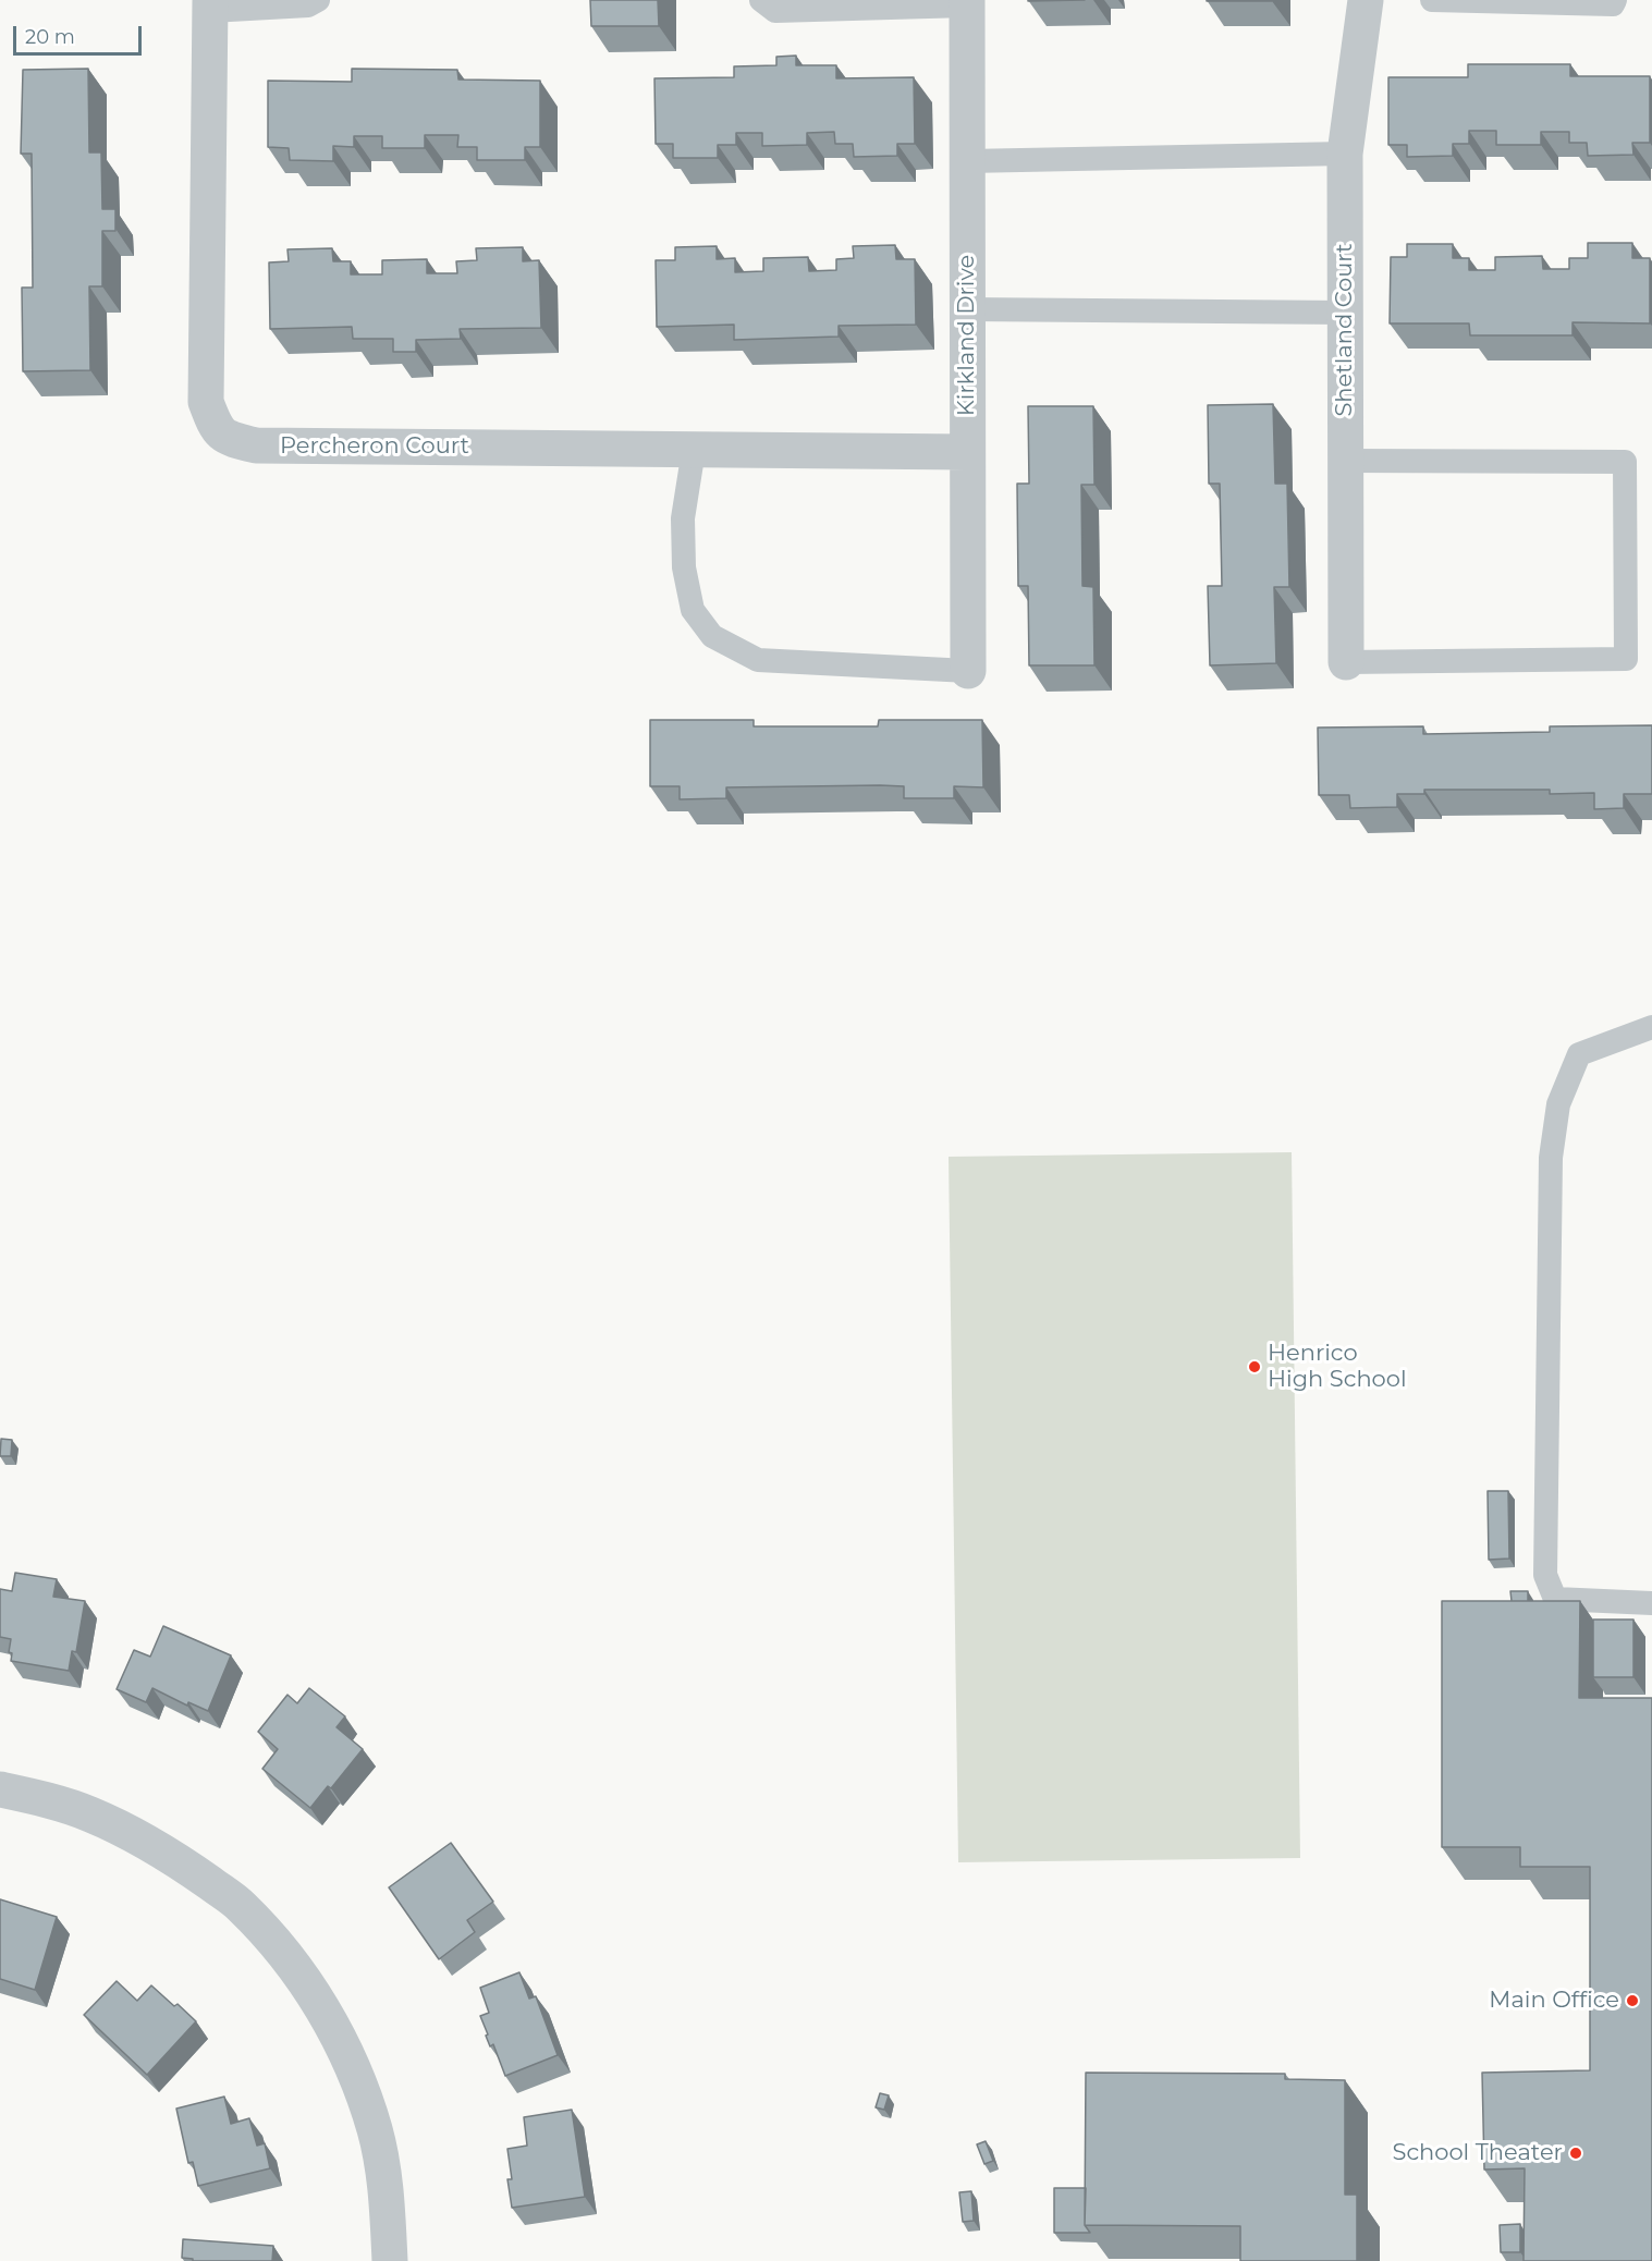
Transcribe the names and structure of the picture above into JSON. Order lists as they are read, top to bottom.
{
  "streets": {
    "street": ["Shetland Court", "Kirkland Drive", "Percheron Court"]
  },
  "crossings": [
    ["Kirkland Drive", "Percheron Court"]
  ],
  "places": ["Henrico High School", "Main Office", "School Theater"],
  "scale_bar": "20 m"
}
